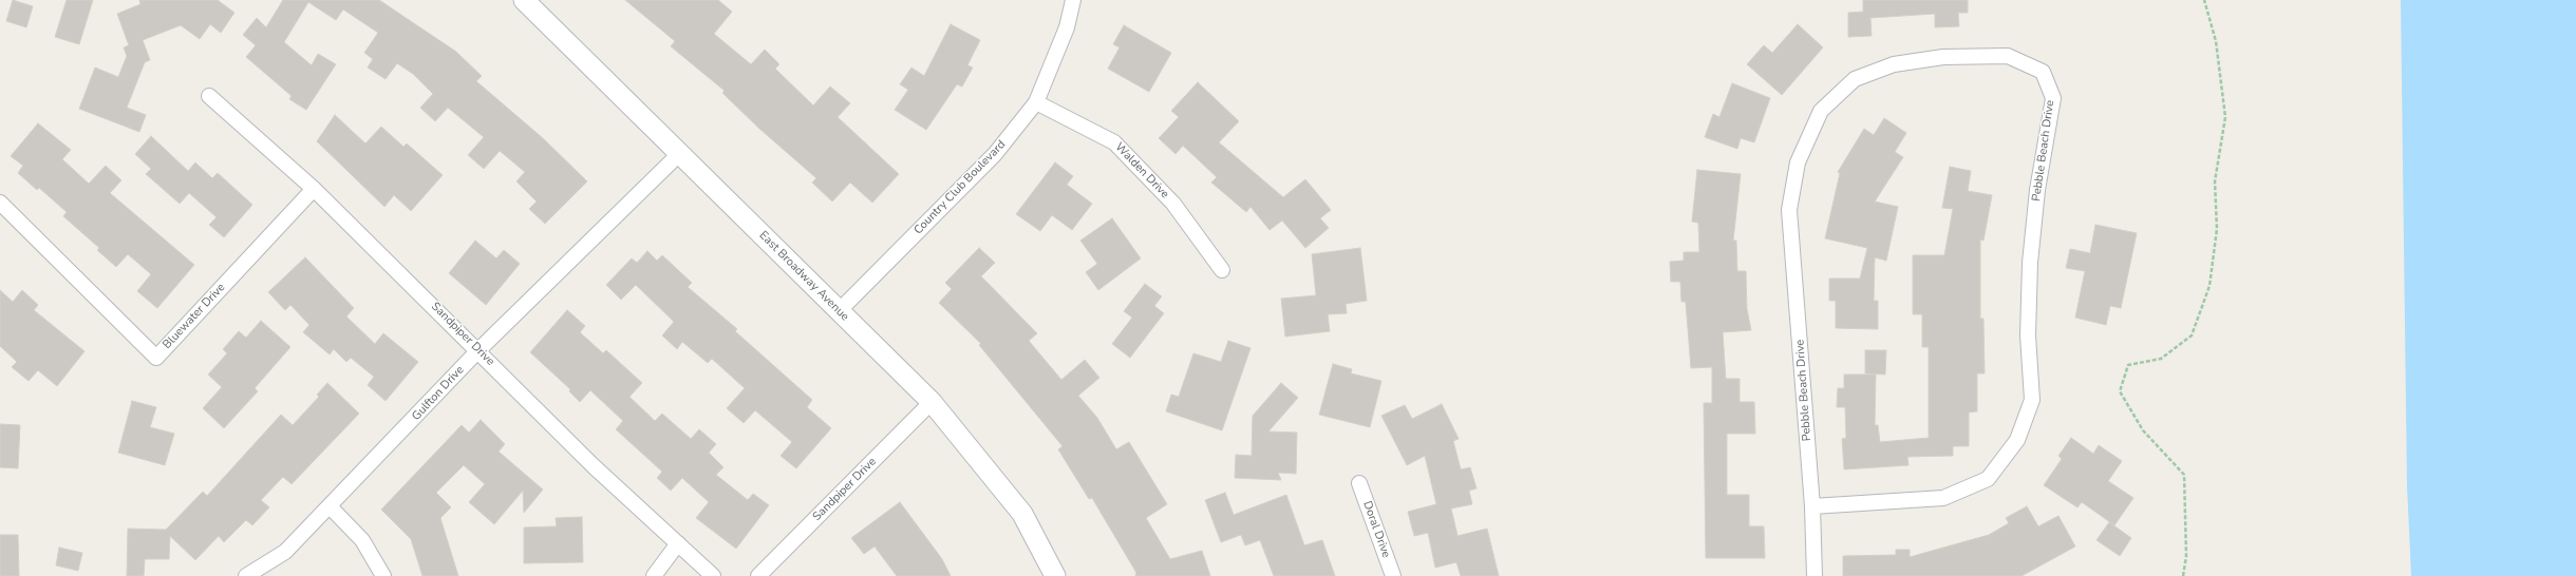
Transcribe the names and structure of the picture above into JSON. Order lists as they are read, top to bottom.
{
  "streets": {
    "street": [
      "Pebble Beach Drive",
      "Walden Drive",
      "Country Club Boulevard",
      "East Broadway Avenue",
      "Bluewater Drive",
      "Sandpiper Drive",
      "Gulfton Drive",
      "Doral Drive"
    ]
  },
  "crossings": [
    ["Walden Drive", "Country Club Boulevard"],
    ["Country Club Boulevard", "East Broadway Avenue"],
    ["East Broadway Avenue", "Sandpiper Drive"],
    ["East Broadway Avenue", "Gulfton Drive"],
    ["Bluewater Drive", "Sandpiper Drive"],
    ["Sandpiper Drive", "Gulfton Drive"]
  ]
}
